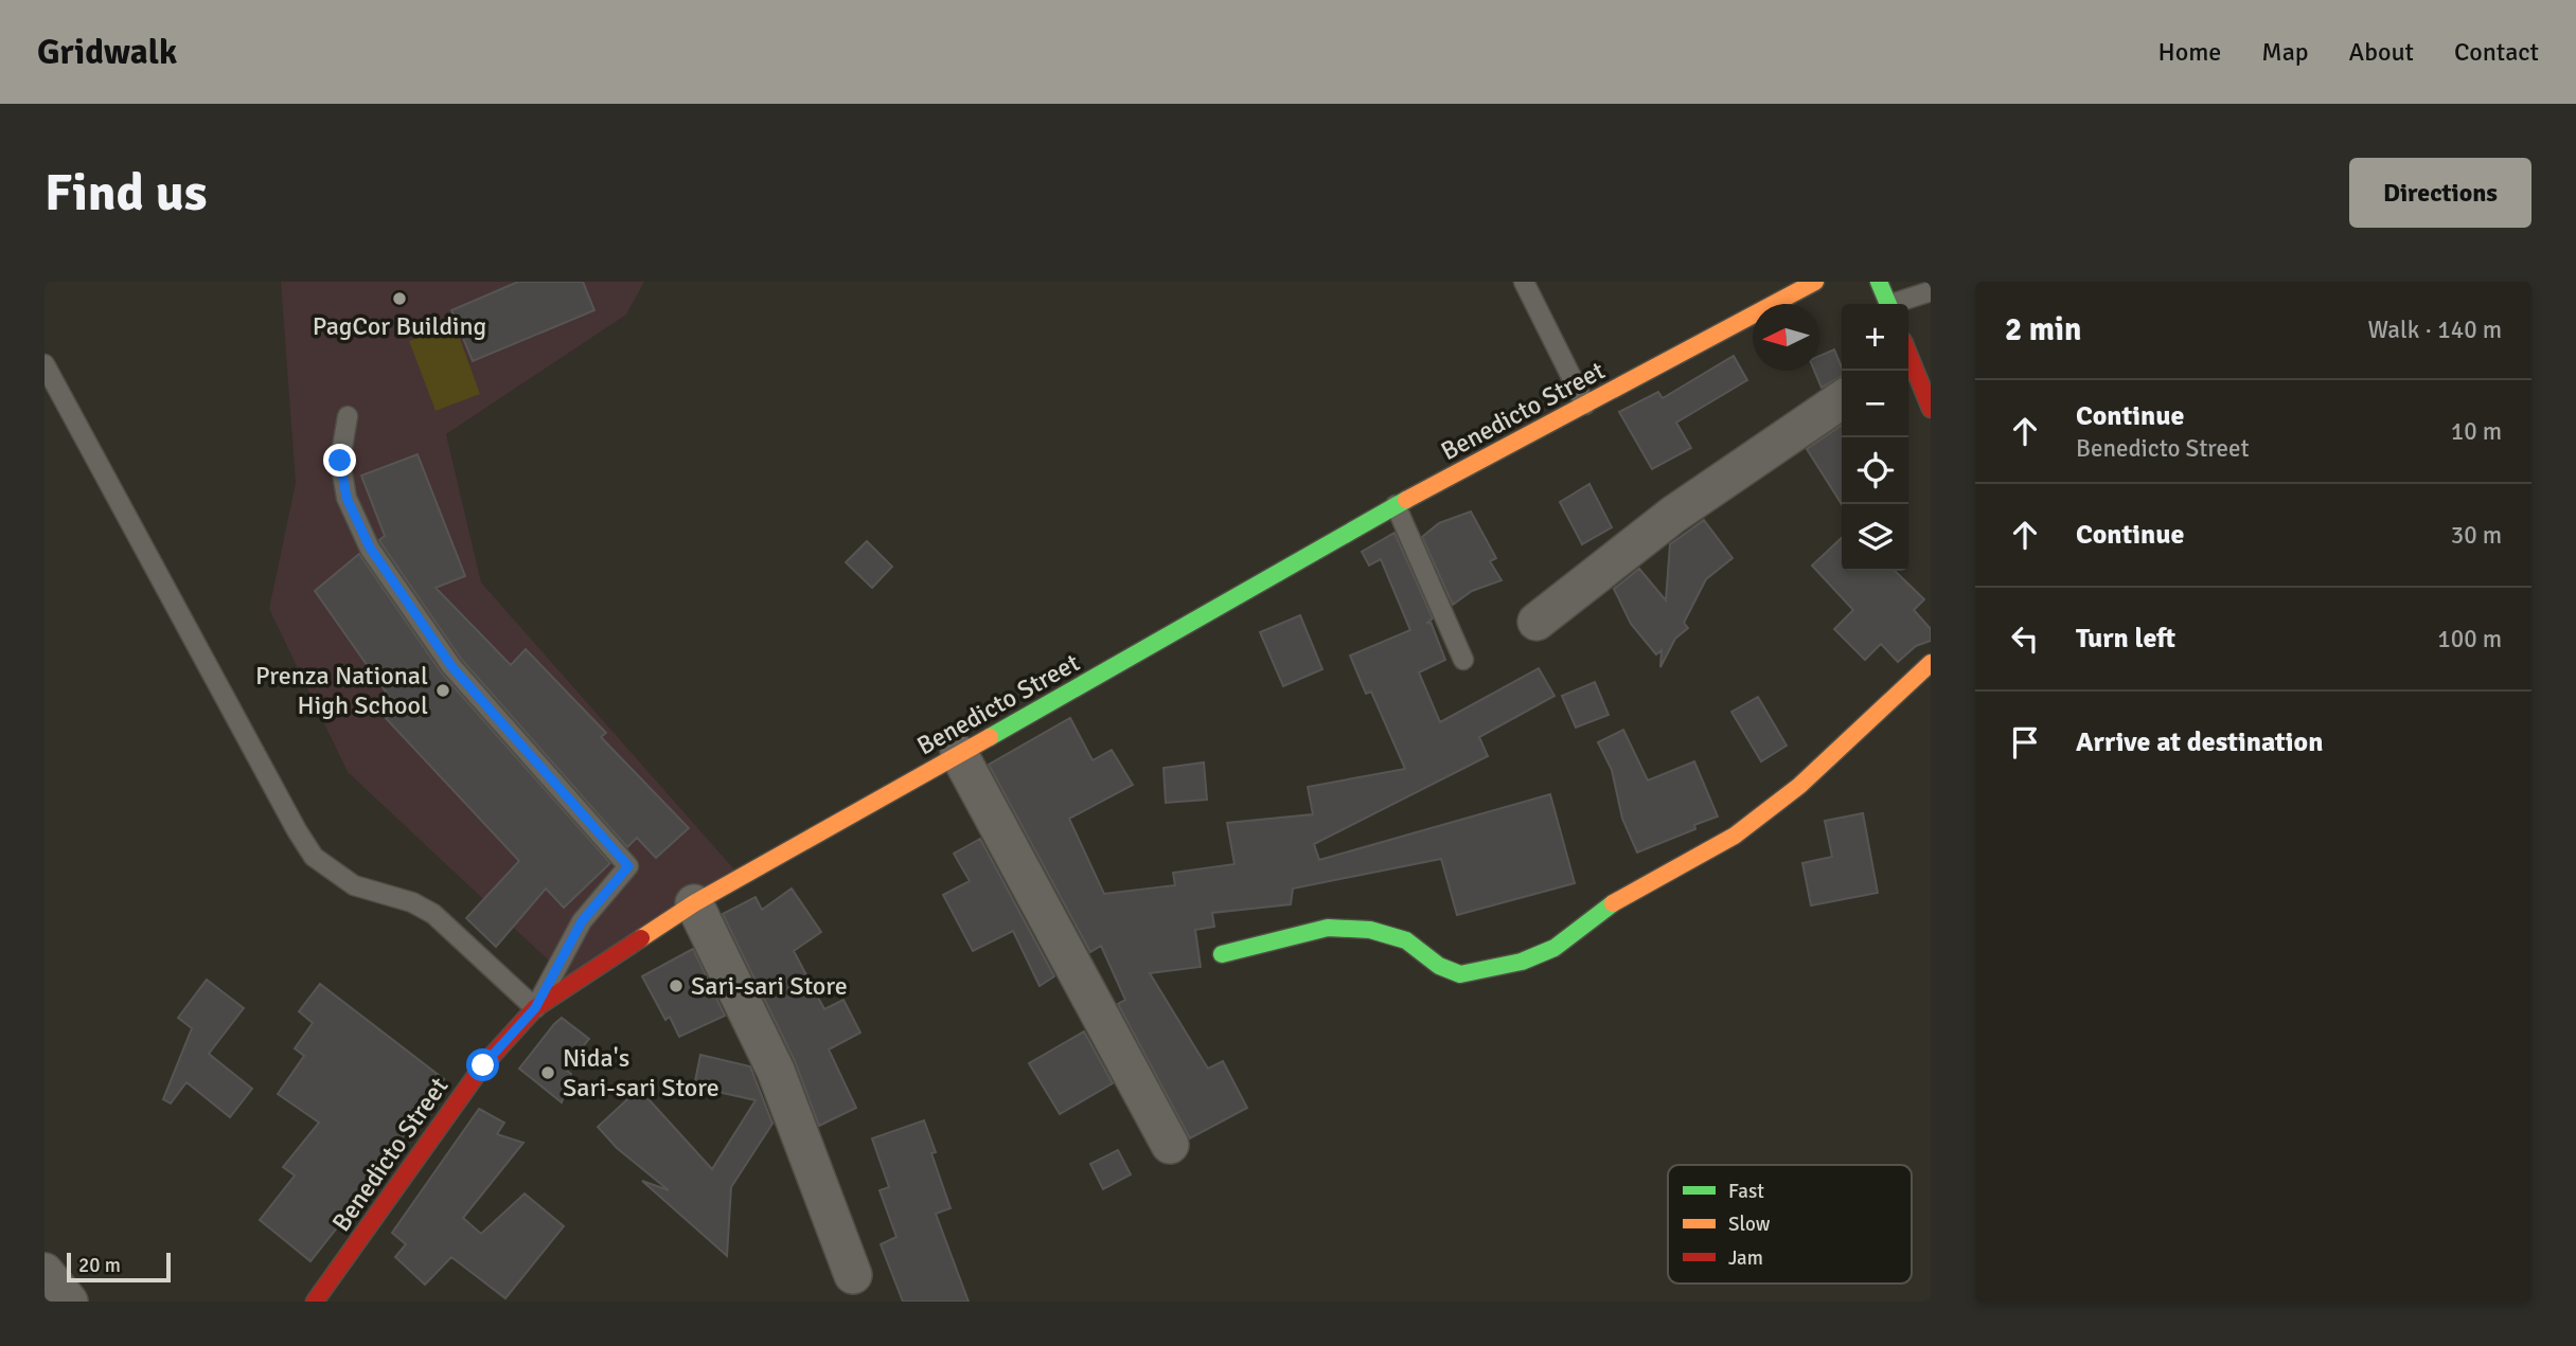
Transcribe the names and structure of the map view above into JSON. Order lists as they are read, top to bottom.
{
  "streets": {
    "street": ["Benedicto Street"]
  },
  "places": [
    "PagCor Building",
    "Prenza National High School",
    "Sari-sari Store",
    "Nida's Sari-sari Store"
  ],
  "legend": ["Fast", "Slow", "Jam"],
  "scale_bar": "20 m",
  "north": "left",
  "page": {
    "header": "Gridwalk",
    "nav": [
      "Home",
      "Map",
      "About",
      "Contact"
    ],
    "buttons": "Directions",
    "title": "Find us",
    "heading": ["2 min", "Walk · 140 m"],
    "map_buttons": ["+", "−"],
    "list": [
      ["Continue", "Benedicto Street", "10 m"],
      ["Continue", "30 m"],
      ["Turn left", "100 m"],
      "Arrive at destination"
    ],
    "scale": "20 m"
  }
}
